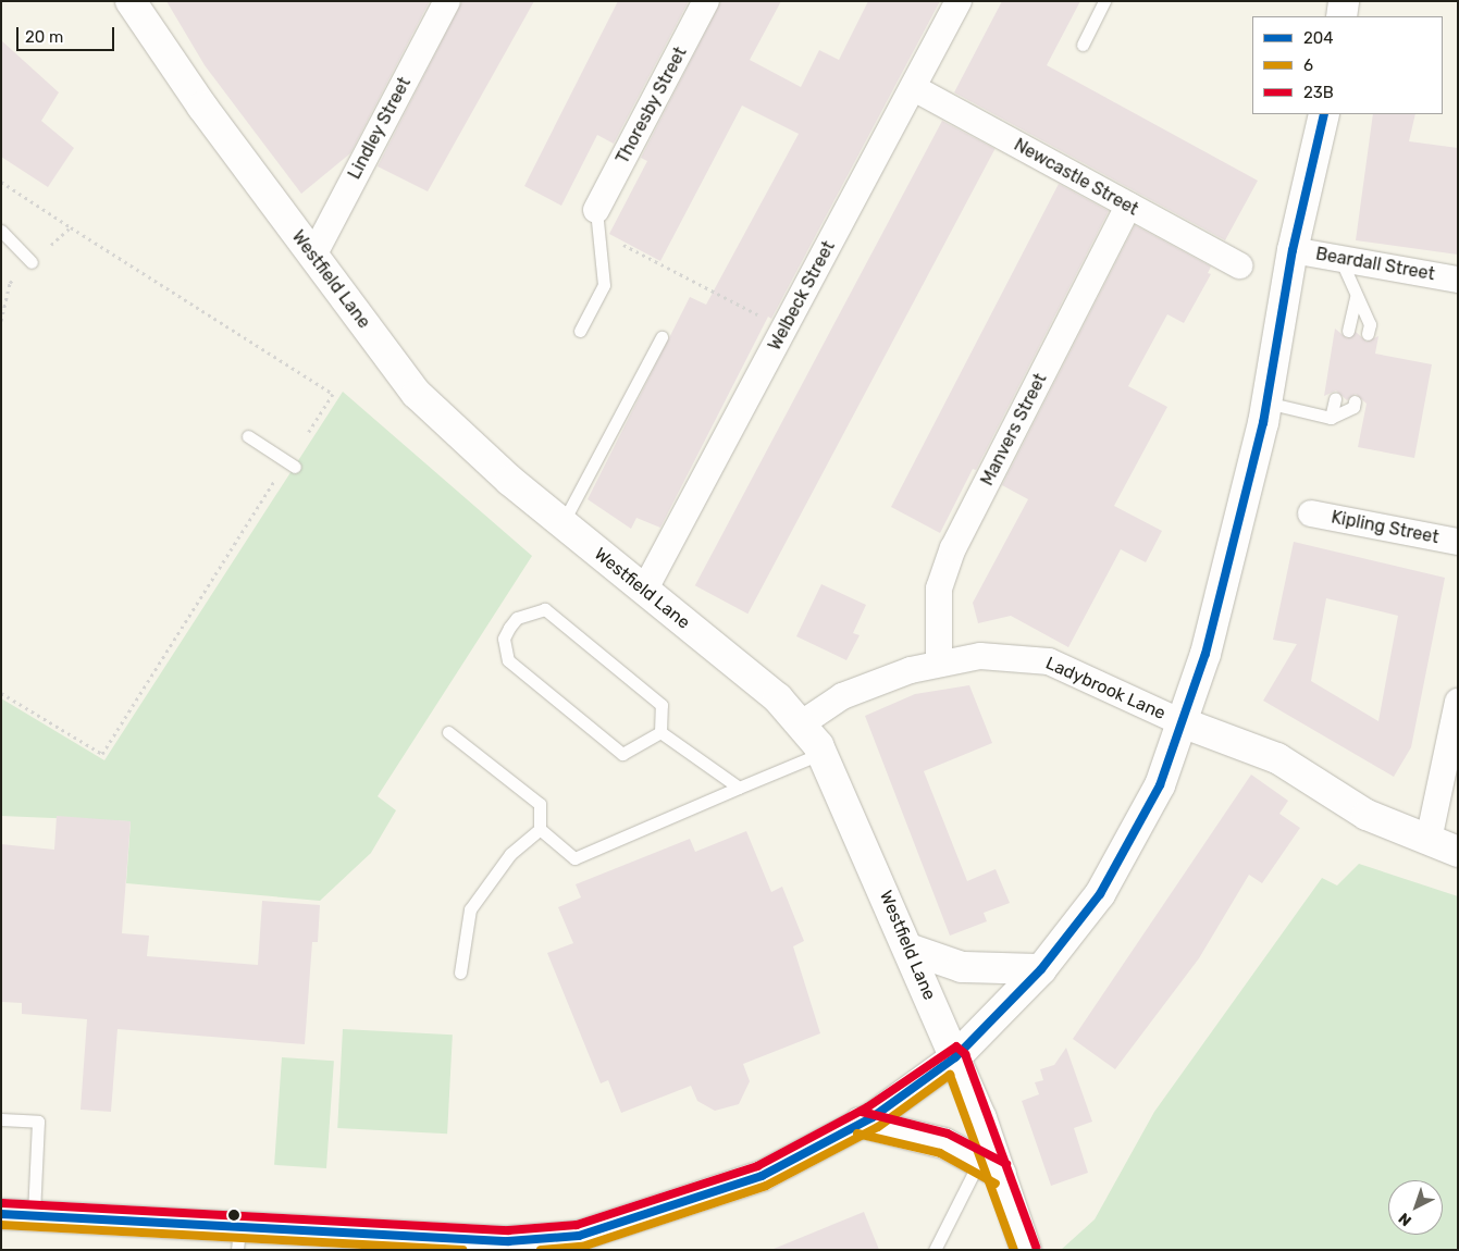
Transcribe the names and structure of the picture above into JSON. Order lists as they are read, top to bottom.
{
  "streets": {
    "main road": ["Westfield Lane", "Ladybrook Lane"],
    "street": [
      "Thoresby Street",
      "Lindley Street",
      "Newcastle Street",
      "Beardall Street",
      "Welbeck Street",
      "Manvers Street",
      "Kipling Street"
    ]
  },
  "crossings": [
    ["Lindley Street", "Westfield Lane"],
    ["Newcastle Street", "Welbeck Street"],
    ["Newcastle Street", "Manvers Street"],
    ["Westfield Lane", "Welbeck Street"],
    ["Westfield Lane", "Ladybrook Lane"],
    ["Manvers Street", "Ladybrook Lane"]
  ],
  "lines": ["transit line 204", "transit line 23B", "transit line 6"],
  "legend": ["204", "6", "23B"],
  "scale_bar": "20 m",
  "north": "bottom left"
}
